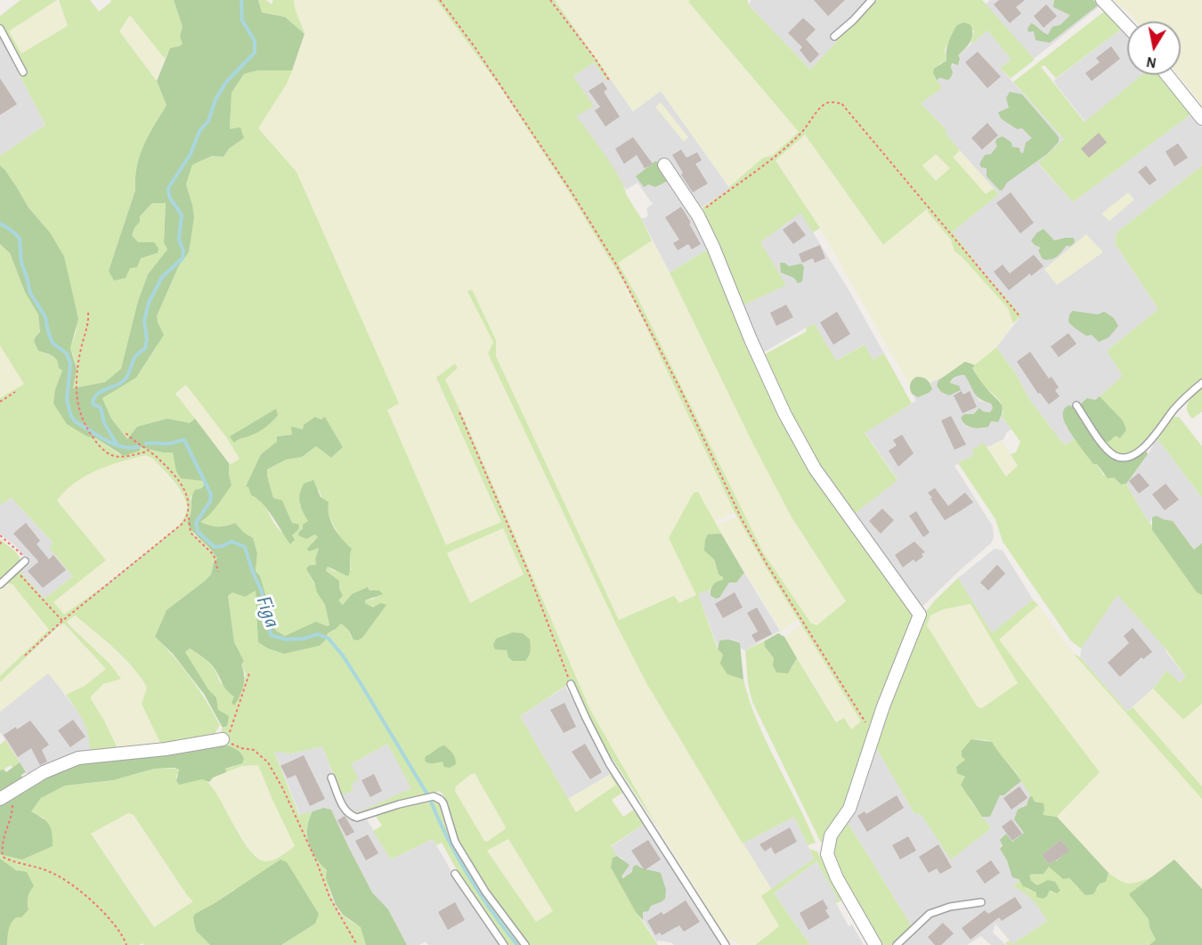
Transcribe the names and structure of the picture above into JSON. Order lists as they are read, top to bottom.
{
  "water": ["Figa"],
  "north": "bottom"
}
